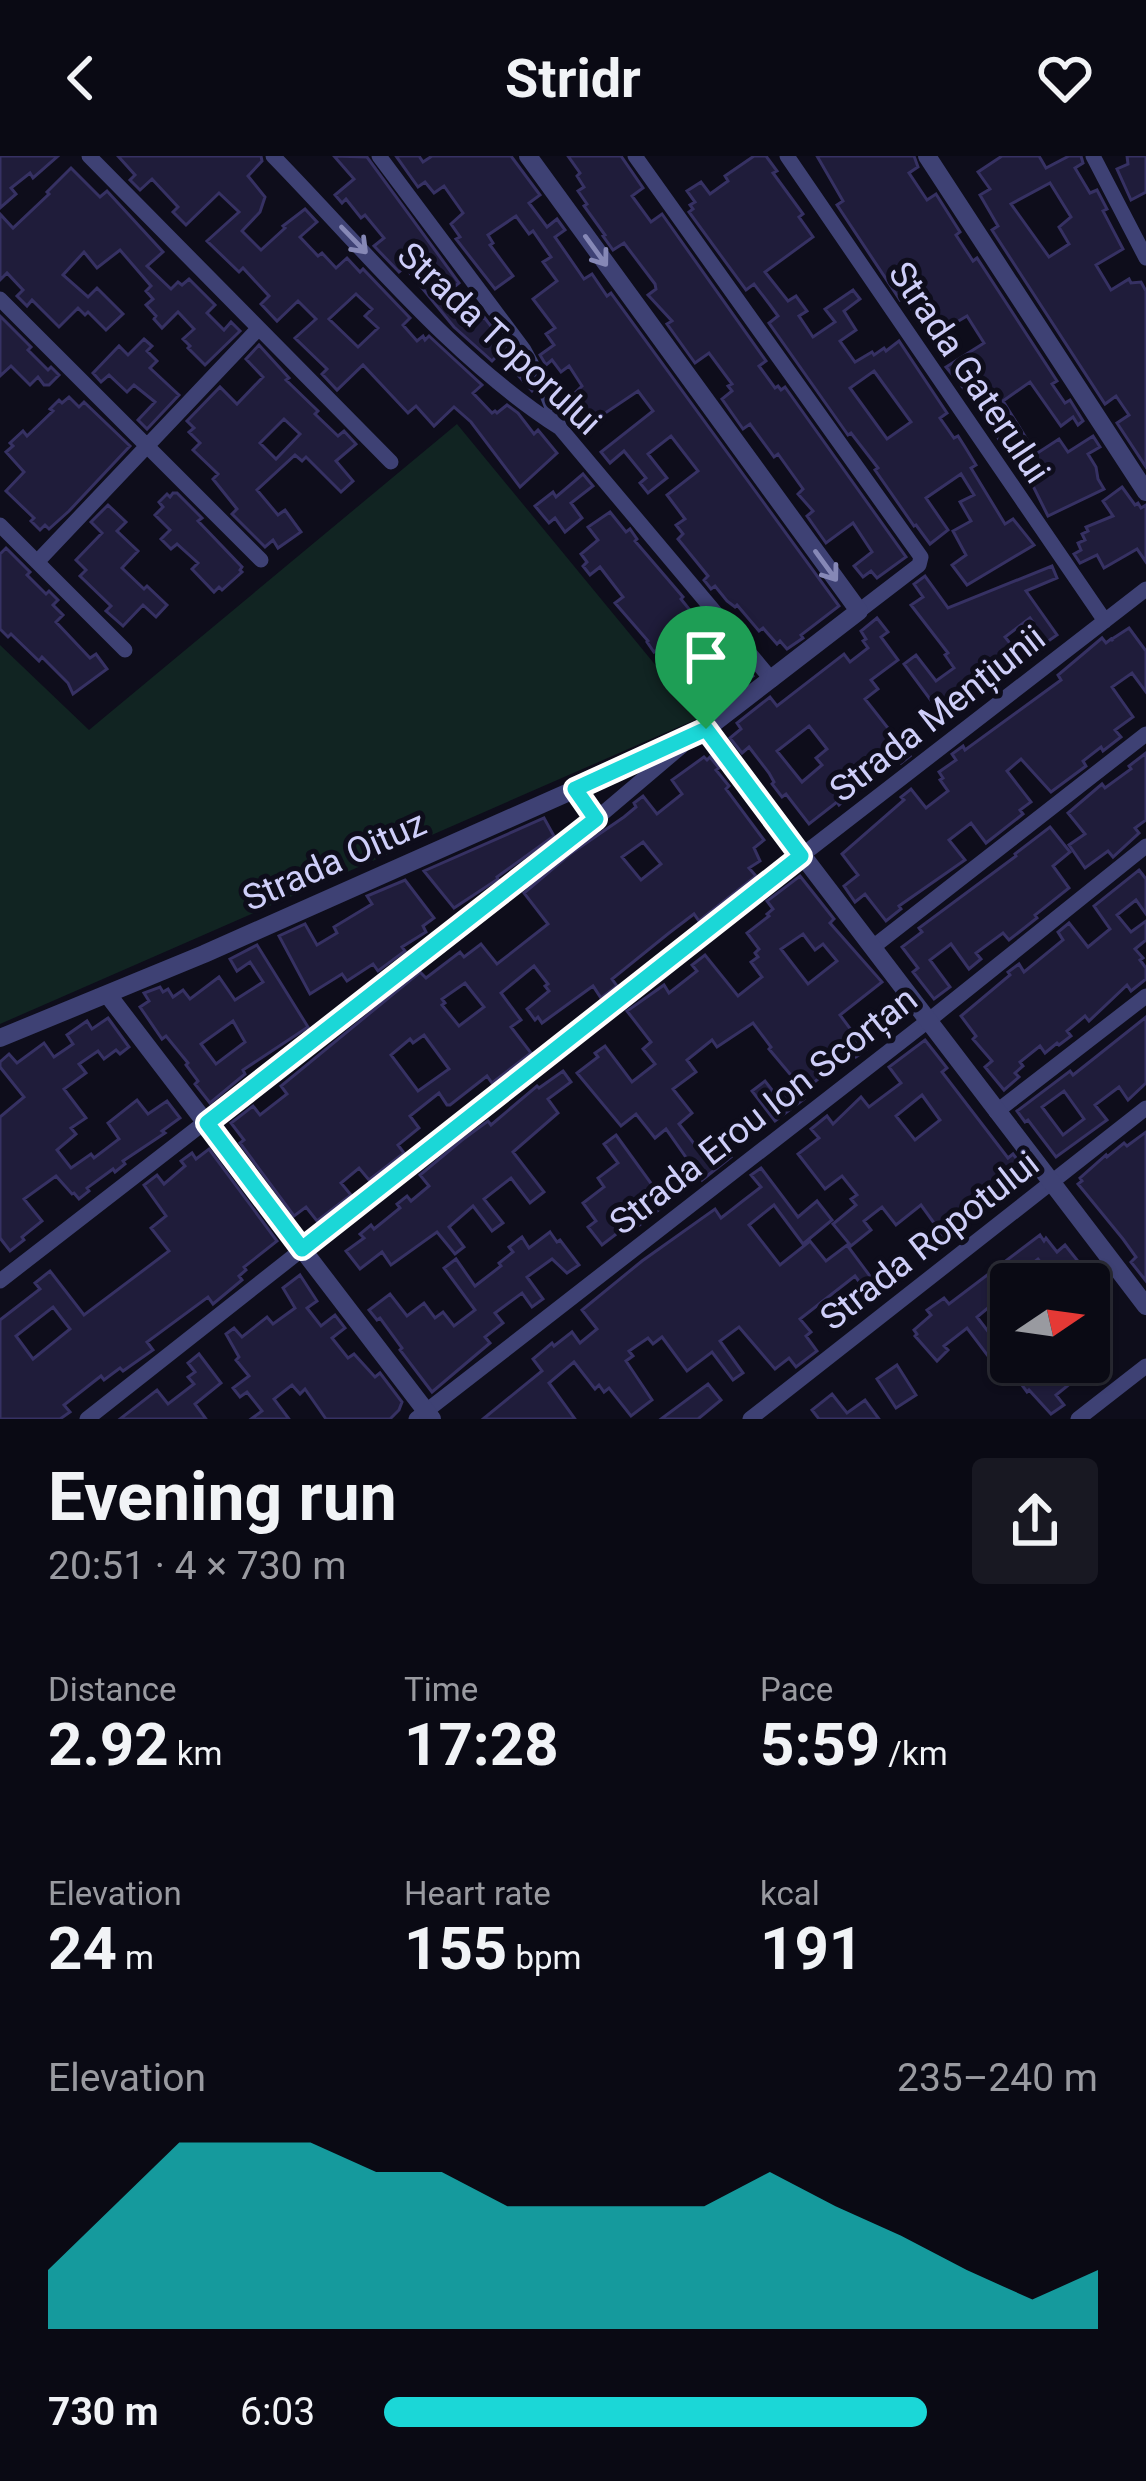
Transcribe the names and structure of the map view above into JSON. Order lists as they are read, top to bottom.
{
  "streets": {
    "street": [
      "Strada Toporului",
      "Strada Gaterului",
      "Strada Mențiunii",
      "Strada Oituz",
      "Strada Erou Ion Scorțan",
      "Strada Ropotului"
    ]
  },
  "crossings": [
    ["Strada Toporului", "Strada Oituz"],
    ["Strada Gaterului", "Strada Mențiunii"]
  ],
  "north": "right",
  "page": {
    "header": "Stridr",
    "heading": ["Evening run", "20:51 · 4 × 730 m"],
    "stats": [
      ["Distance", "2.92 km"],
      ["Time", "17:28"],
      ["Pace", "5:59 /km"],
      ["Elevation", "24 m"],
      ["Heart rate", "155 bpm"],
      ["kcal", "191"]
    ],
    "chart": ["Elevation", "235–240 m"],
    "list": [
      {
        "name": "730 m",
        "note": "6:03"
      }
    ]
  }
}
